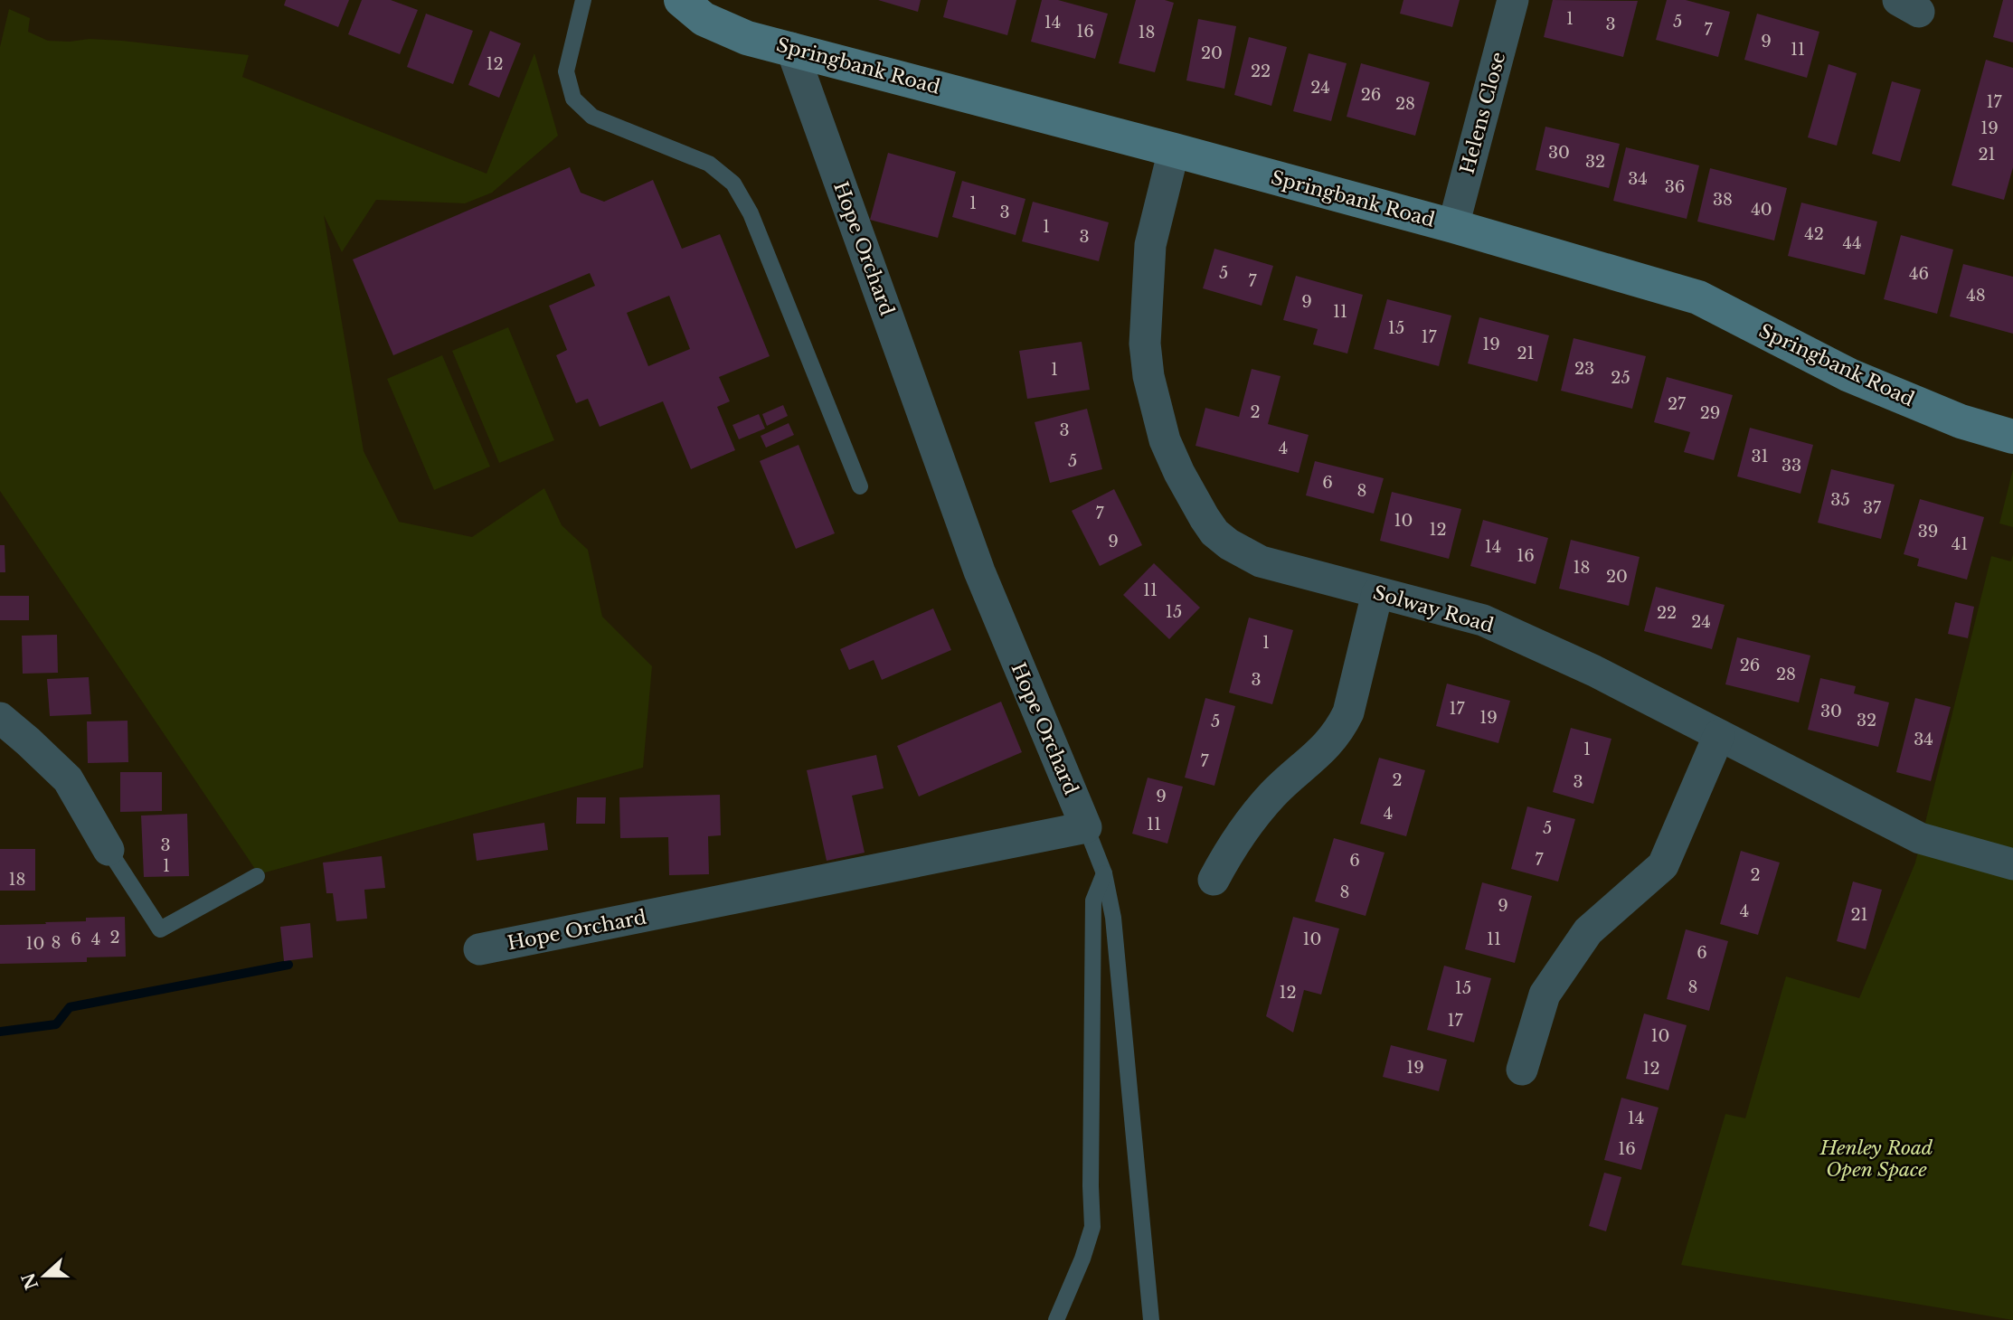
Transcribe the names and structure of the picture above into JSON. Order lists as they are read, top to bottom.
{
  "streets": {
    "street": [
      "Springbank Road",
      "Helens Close",
      "Hope Orchard",
      "Solway Road"
    ]
  },
  "crossings": [
    ["Springbank Road", "Helens Close"],
    ["Springbank Road", "Hope Orchard"],
    ["Springbank Road", "Solway Road"]
  ],
  "parks": ["Henley Road Open Space"],
  "house_numbers": [
    "1",
    "5",
    "14",
    "3",
    "7",
    "16",
    "18",
    "9",
    "11",
    "20",
    "12",
    "22",
    "24",
    "26",
    "17",
    "28",
    "19",
    "30",
    "21",
    "32",
    "34",
    "36",
    "38",
    "1",
    "40",
    "3",
    "1",
    "42",
    "3",
    "44",
    "5",
    "46",
    "7",
    "48",
    "9",
    "11",
    "15",
    "17",
    "19",
    "21",
    "23",
    "1",
    "25",
    "27",
    "2",
    "29",
    "3",
    "4",
    "31",
    "5",
    "33",
    "6",
    "8",
    "35",
    "37",
    "7",
    "10",
    "12",
    "39",
    "9",
    "41",
    "14",
    "16",
    "18",
    "20",
    "11",
    "15",
    "22",
    "24",
    "1",
    "26",
    "28",
    "3",
    "17",
    "30",
    "19",
    "32",
    "5",
    "34",
    "1",
    "7",
    "2",
    "3",
    "9",
    "4",
    "11",
    "5",
    "3",
    "7",
    "6",
    "1",
    "2",
    "18",
    "8",
    "9",
    "4",
    "21",
    "2",
    "6",
    "4",
    "10",
    "11",
    "8",
    "10",
    "6",
    "8",
    "15",
    "12",
    "17",
    "10",
    "19",
    "12",
    "14",
    "16"
  ],
  "north": "left"
}
